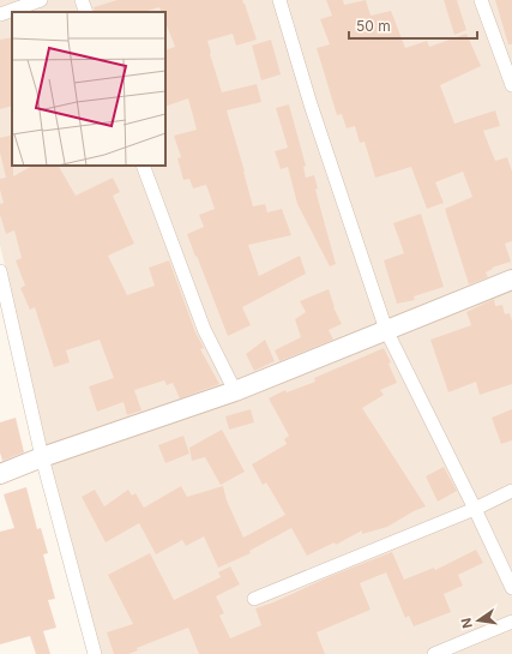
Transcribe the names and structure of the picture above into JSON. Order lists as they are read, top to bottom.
{
  "scale_bar": "50 m",
  "north": "left"
}
